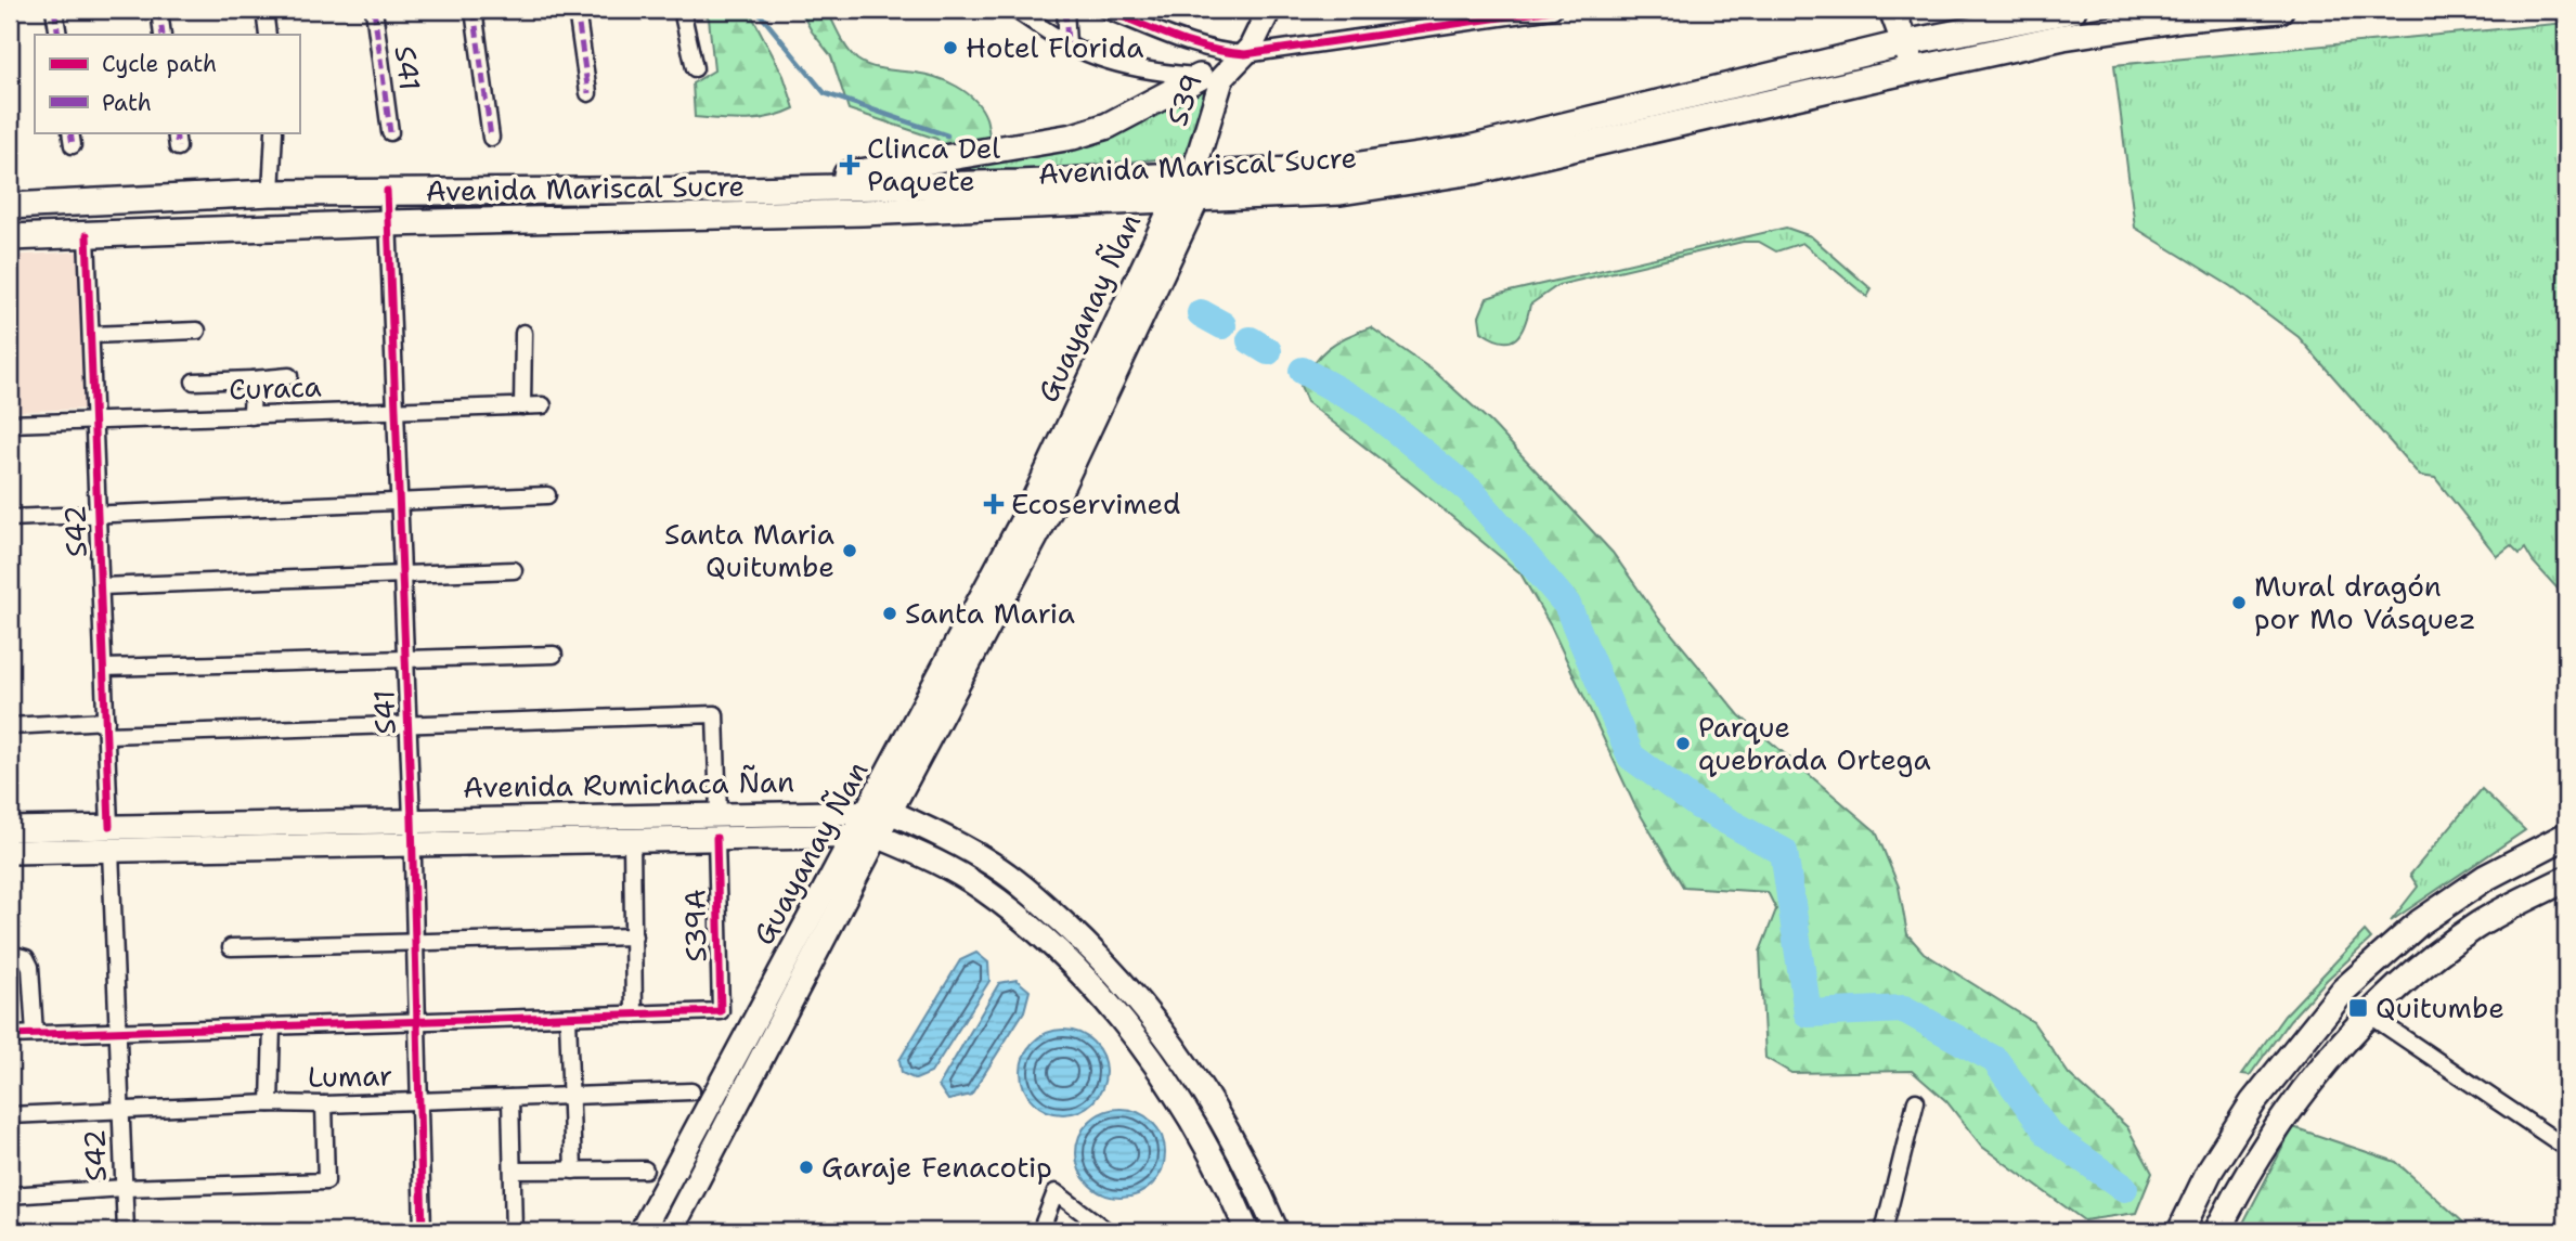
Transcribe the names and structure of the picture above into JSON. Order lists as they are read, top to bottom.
{
  "streets": {
    "main road": [
      "S39",
      "Avenida Mariscal Sucre",
      "Guayanay Ñan",
      "Avenida Rumichaca Ñan"
    ],
    "street": [
      "S41",
      "Curaca",
      "S42",
      "S39A",
      "Lumar"
    ]
  },
  "crossings": [
    ["S41", "Avenida Mariscal Sucre"],
    ["S41", "Curaca"],
    ["S41", "Avenida Rumichaca Ñan"],
    ["S41", "Lumar"],
    ["S39", "Avenida Mariscal Sucre"],
    ["S39", "Guayanay Ñan"],
    ["Avenida Mariscal Sucre", "Guayanay Ñan"],
    ["Avenida Mariscal Sucre", "S42"],
    ["Guayanay Ñan", "Avenida Rumichaca Ñan"],
    ["Curaca", "S42"],
    ["S42", "Avenida Rumichaca Ñan"],
    ["S42", "Lumar"],
    ["Avenida Rumichaca Ñan", "S39A"]
  ],
  "places": {
    "other": [
      "Hotel Florida",
      "Santa Maria Quitumbe",
      "Mural dragón por Mo Vásquez",
      "Santa Maria",
      "Parque quebrada Ortega",
      "Garaje Fenacotip"
    ],
    "health": ["Clinca Del Paquete", "Ecoservimed"],
    "transit": ["Quitumbe"]
  },
  "legend": ["Cycle path", "Path"]
}
